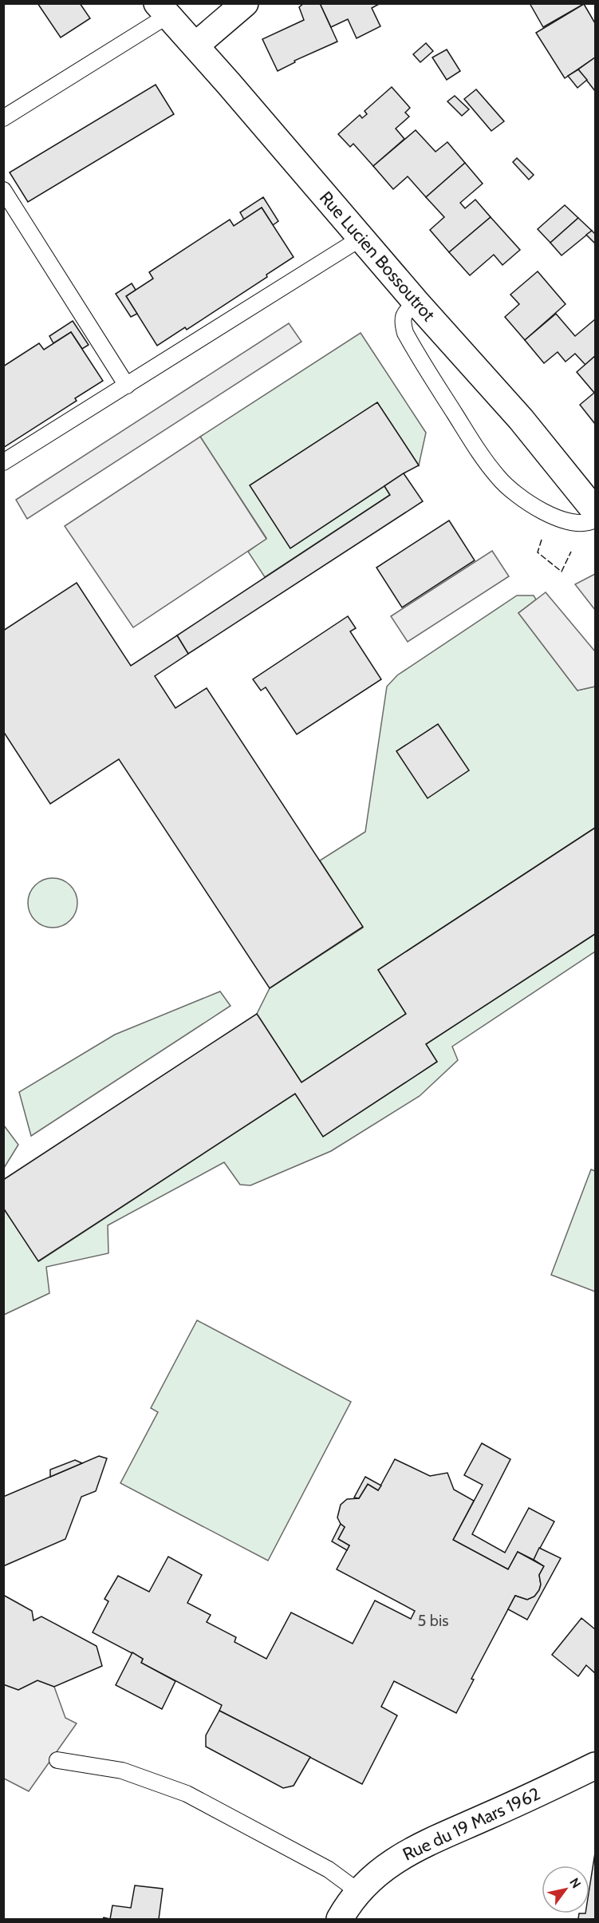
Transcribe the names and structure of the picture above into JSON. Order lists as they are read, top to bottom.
{
  "streets": {
    "street": ["Rue Lucien Bossoutrot", "Rue du 19 Mars 1962"]
  },
  "house_numbers": ["5 bis"],
  "north": "top right"
}
